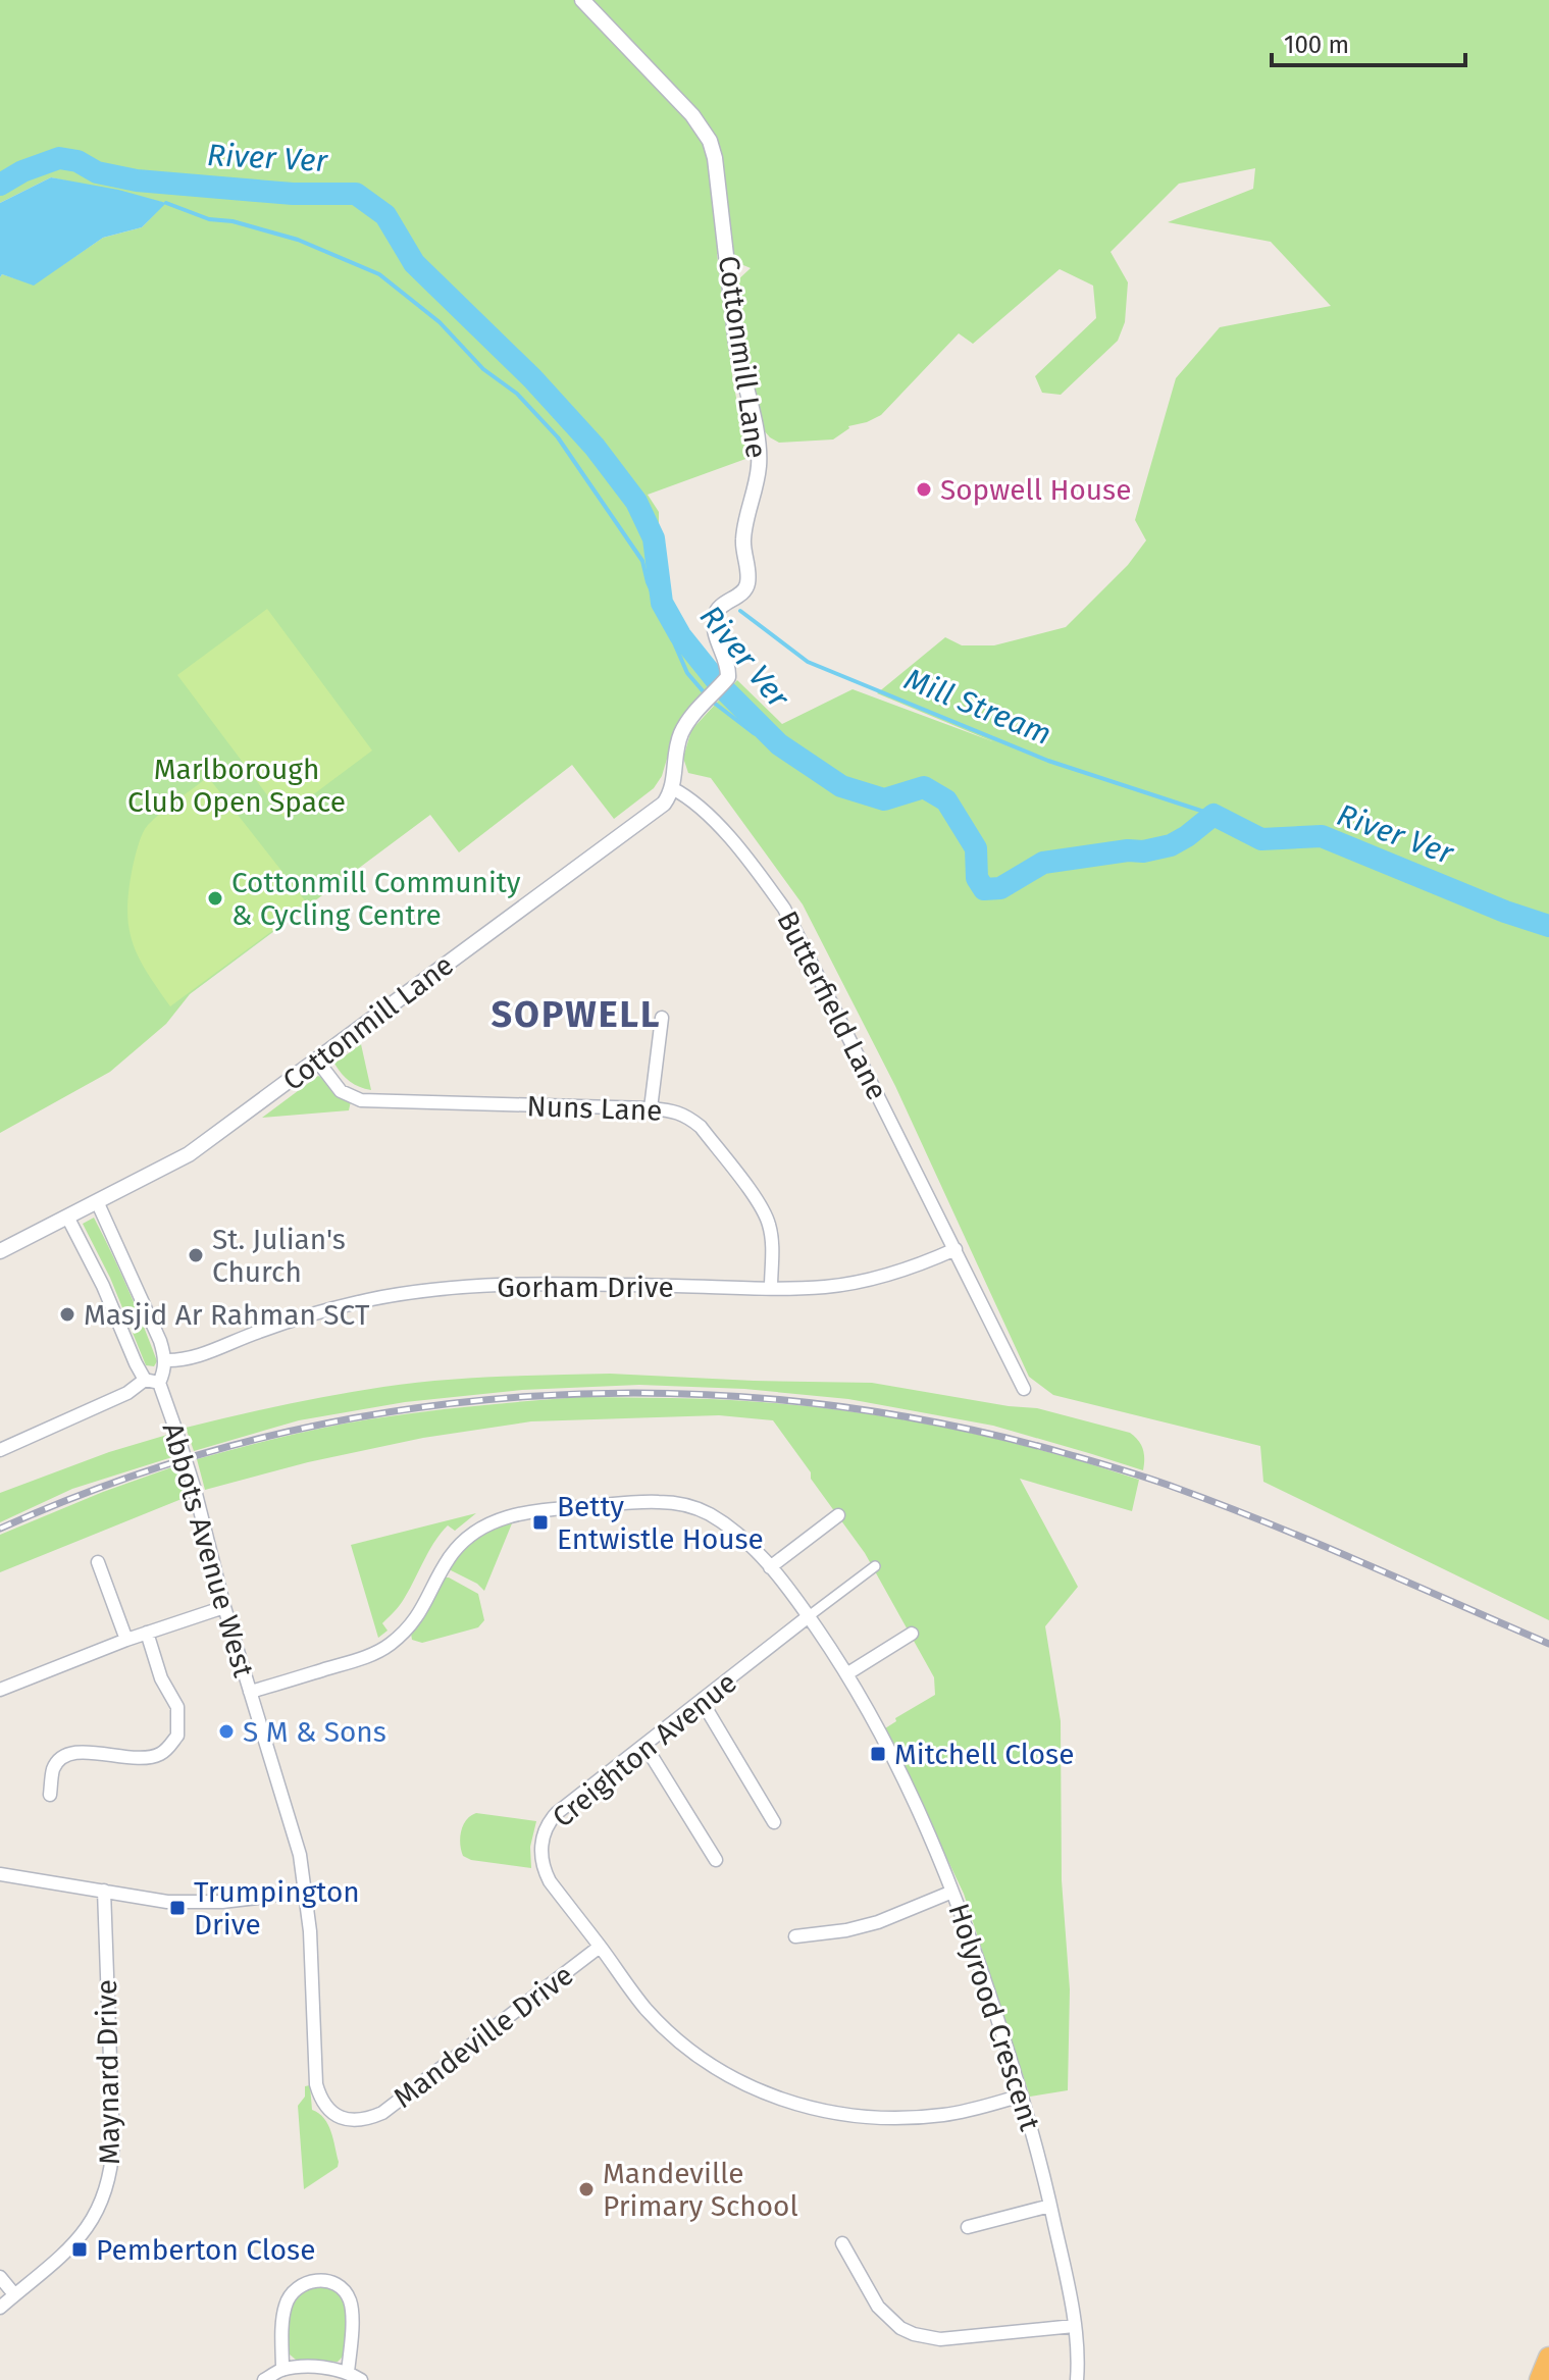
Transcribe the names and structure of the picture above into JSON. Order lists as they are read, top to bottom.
{
  "streets": {
    "street": [
      "Cottonmill Lane",
      "Butterfield Lane",
      "Nuns Lane",
      "Gorham Drive",
      "Abbots Avenue West",
      "Creighton Avenue",
      "Holyrood Crescent",
      "Mandeville Drive",
      "Maynard Drive"
    ]
  },
  "crossings": [
    ["Cottonmill Lane", "Butterfield Lane"],
    ["Cottonmill Lane", "Nuns Lane"],
    ["Butterfield Lane", "Gorham Drive"],
    ["Nuns Lane", "Gorham Drive"],
    ["Abbots Avenue West", "Holyrood Crescent"],
    ["Abbots Avenue West", "Mandeville Drive"],
    ["Creighton Avenue", "Holyrood Crescent"],
    ["Creighton Avenue", "Mandeville Drive"]
  ],
  "districts": ["SOPWELL"],
  "water": ["River Ver", "Mill Stream"],
  "parks": ["Marlborough Club Open Space"],
  "places": {
    "other": [
      "Sopwell House",
      "Cottonmill Community & Cycling Centre",
      "St. Julian's Church",
      "Masjid Ar Rahman SCT",
      "S M & Sons",
      "Mandeville Primary School"
    ],
    "transit": [
      "Betty Entwistle House",
      "Mitchell Close",
      "Trumpington Drive",
      "Pemberton Close"
    ]
  },
  "scale_bar": "100 m"
}
